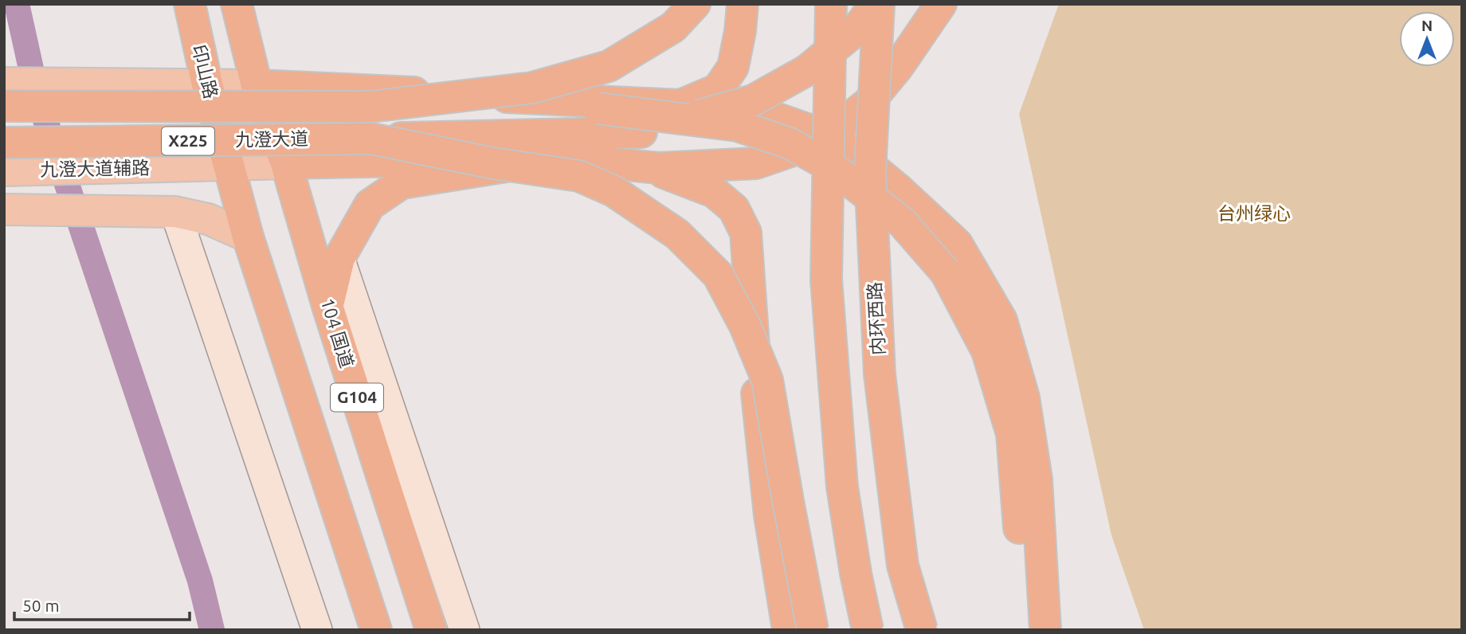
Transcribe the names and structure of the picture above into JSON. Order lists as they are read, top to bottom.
{
  "streets": {
    "highway": [
      "印山路",
      "九澄大道",
      "X225",
      "内环西路",
      "104 国道",
      "G104"
    ],
    "main road": ["九澄大道辅路"]
  },
  "crossings": [
    ["印山路", "九澄大道辅路"],
    ["印山路", "G104"],
    ["九澄大道辅路", "104 国道"],
    ["九澄大道辅路", "G104"],
    ["104 国道", "G104"]
  ],
  "parks": ["台州绿心"],
  "scale_bar": "50 m",
  "north": "top"
}
